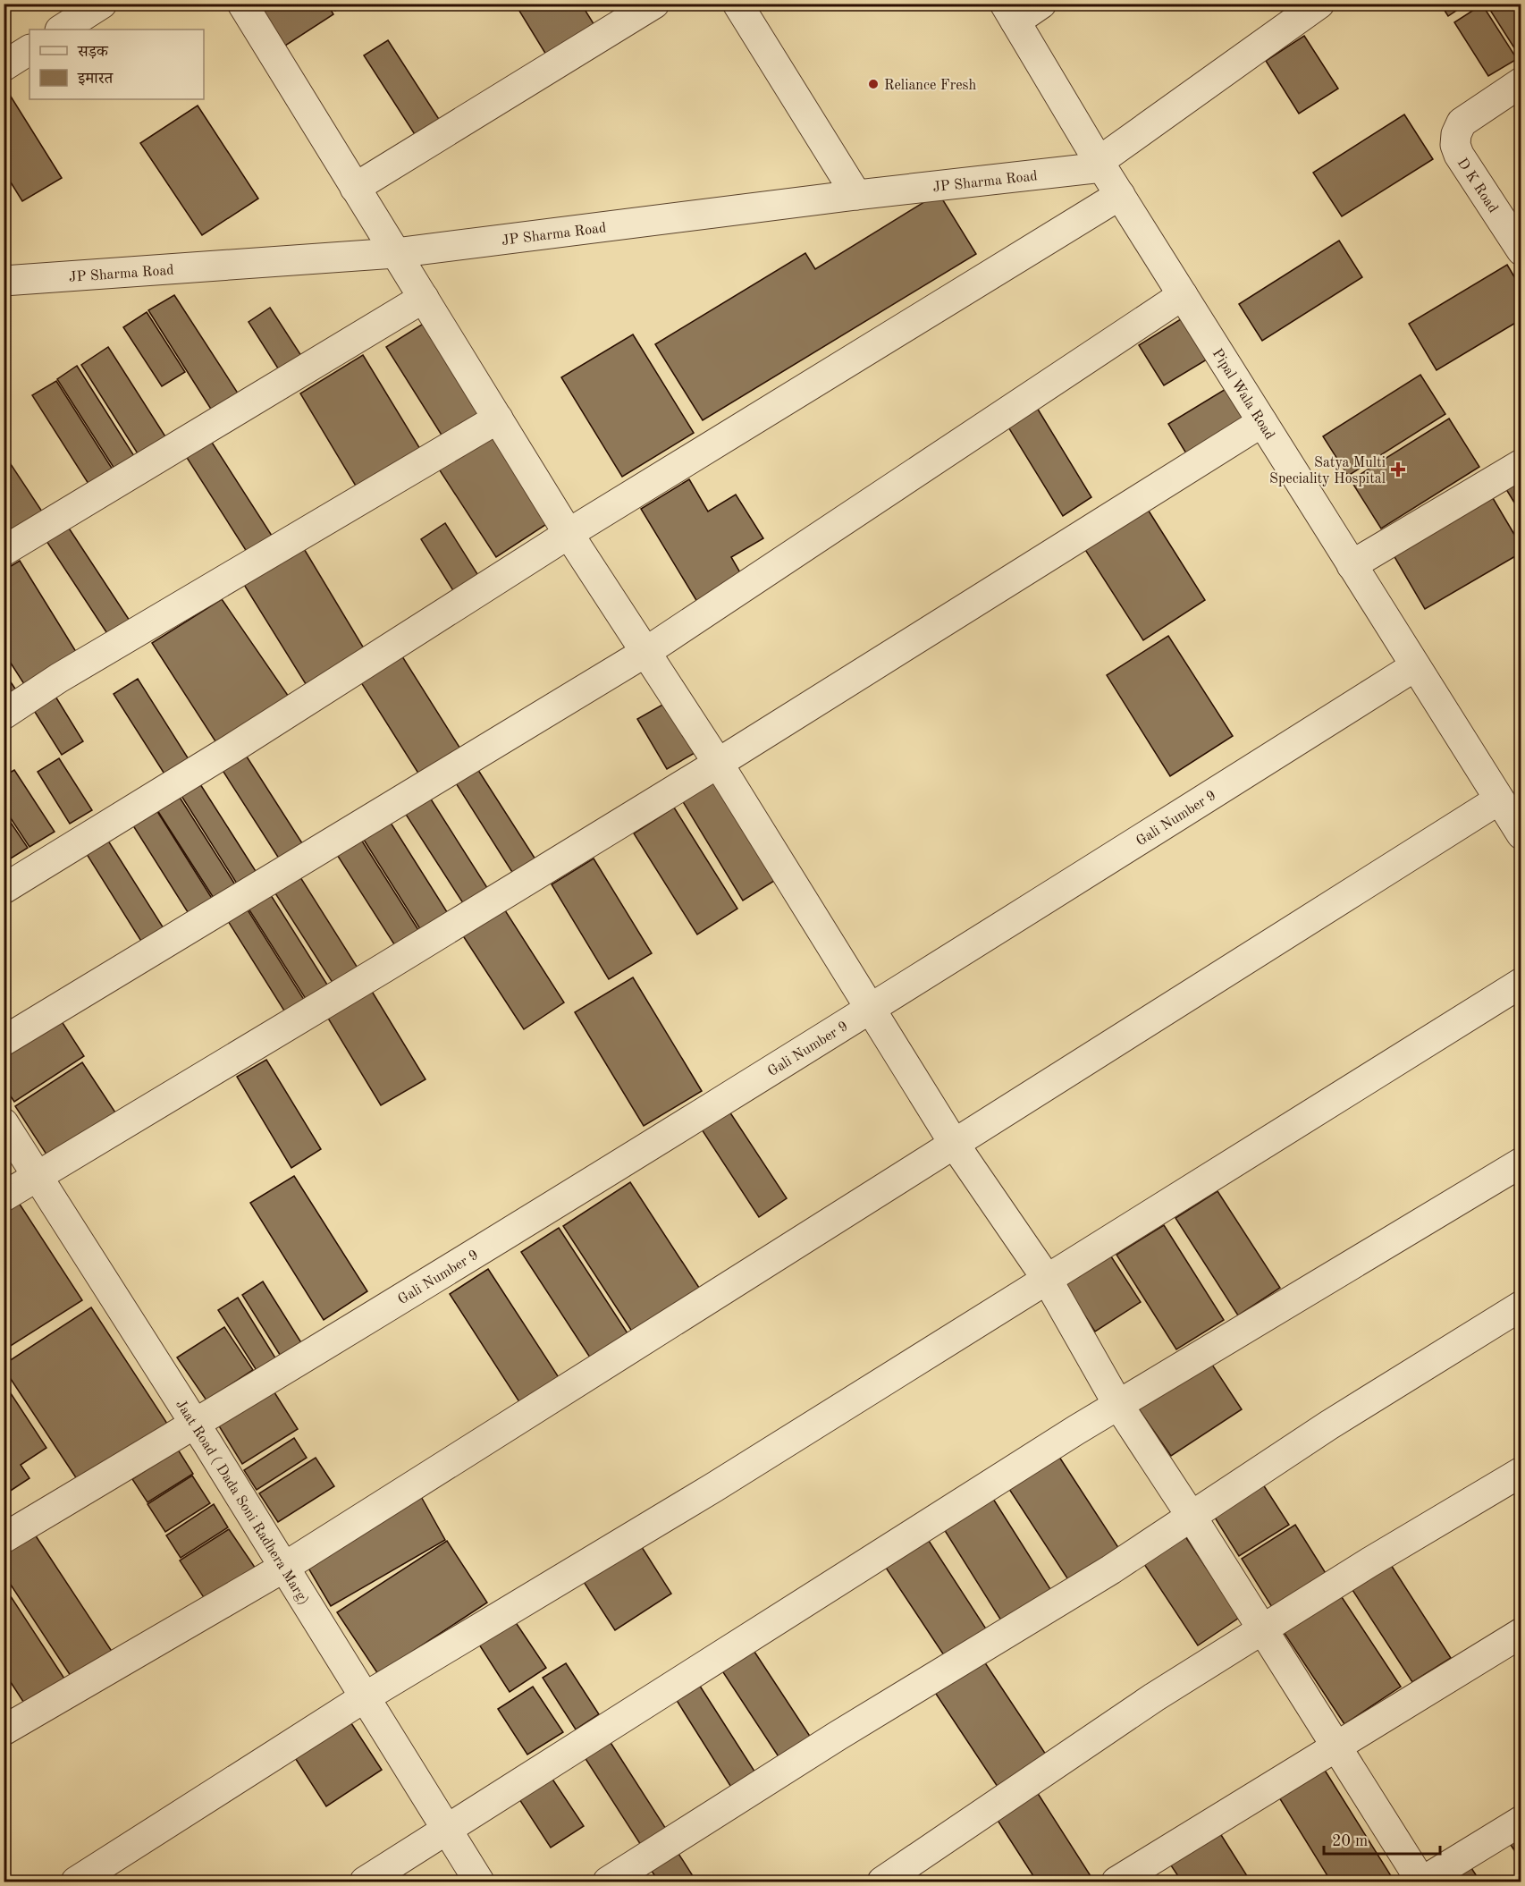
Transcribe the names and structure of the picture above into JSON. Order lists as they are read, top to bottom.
{
  "streets": {
    "street": [
      "JP Sharma Road",
      "D K Road",
      "Pipal Wala Road",
      "Gali Number 9",
      "Jaat Road ( Dada Soni Radhera Marg)"
    ]
  },
  "crossings": [
    ["JP Sharma Road", "Pipal Wala Road"],
    ["Pipal Wala Road", "Gali Number 9"],
    ["Gali Number 9", "Jaat Road ( Dada Soni Radhera Marg)"]
  ],
  "places": {
    "other": ["Reliance Fresh"],
    "health": ["Satya Multi Speciality Hospital"]
  },
  "legend": ["सड़क", "इमारत"],
  "scale_bar": "20 m"
}
